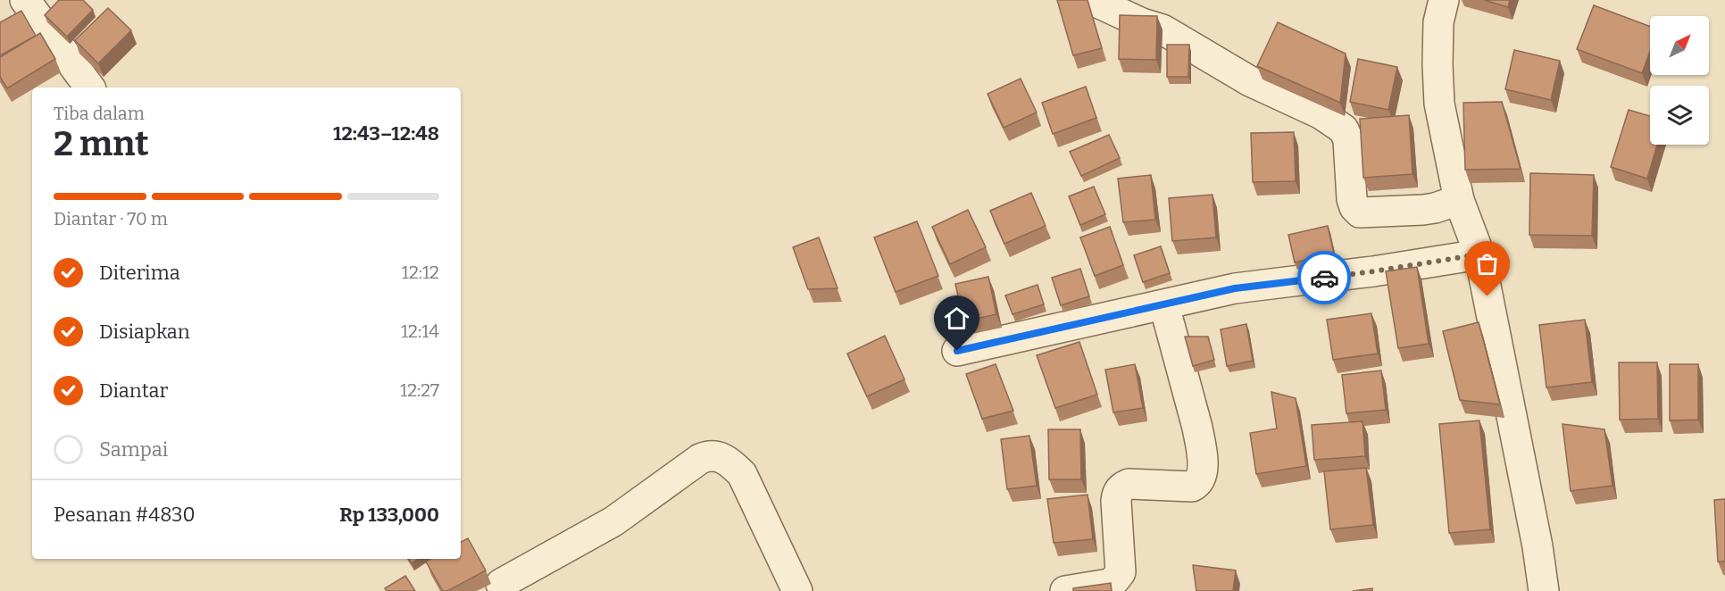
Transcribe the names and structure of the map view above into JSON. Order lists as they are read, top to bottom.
{
  "north": "top right",
  "page": {
    "heading": ["2 mnt", "Tiba dalam", "12:43–12:48"],
    "panel": ["Pesanan #4830", "Rp 133,000"],
    "bar": "Diantar · 70 m",
    "list": [
      ["Diterima", "12:12"],
      ["Disiapkan", "12:14"],
      ["Diantar", "12:27"],
      "Sampai"
    ]
  }
}
